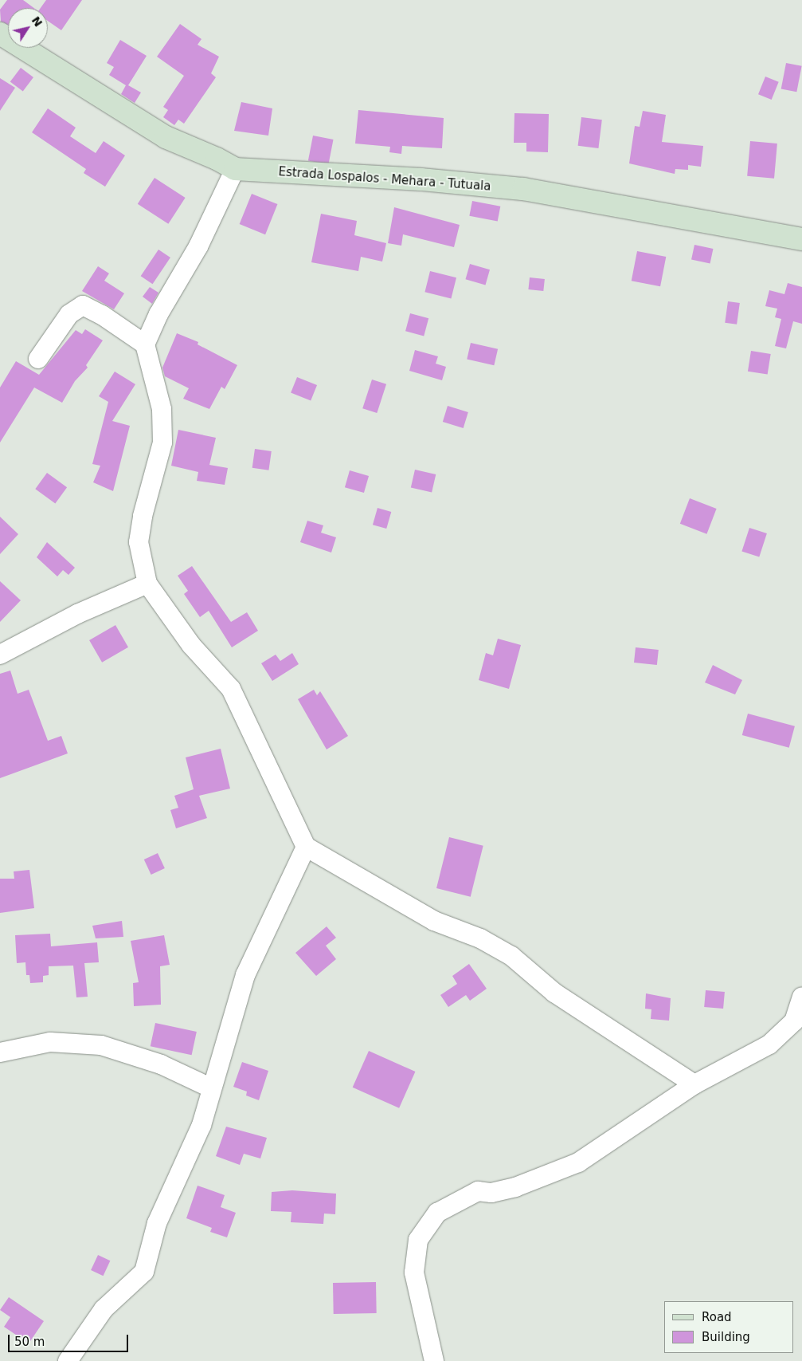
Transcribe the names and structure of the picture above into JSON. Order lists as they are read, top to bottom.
{
  "streets": {
    "main road": ["Estrada Lospalos - Mehara - Tutuala"]
  },
  "legend": ["Road", "Building"],
  "scale_bar": "50 m",
  "north": "top right"
}
